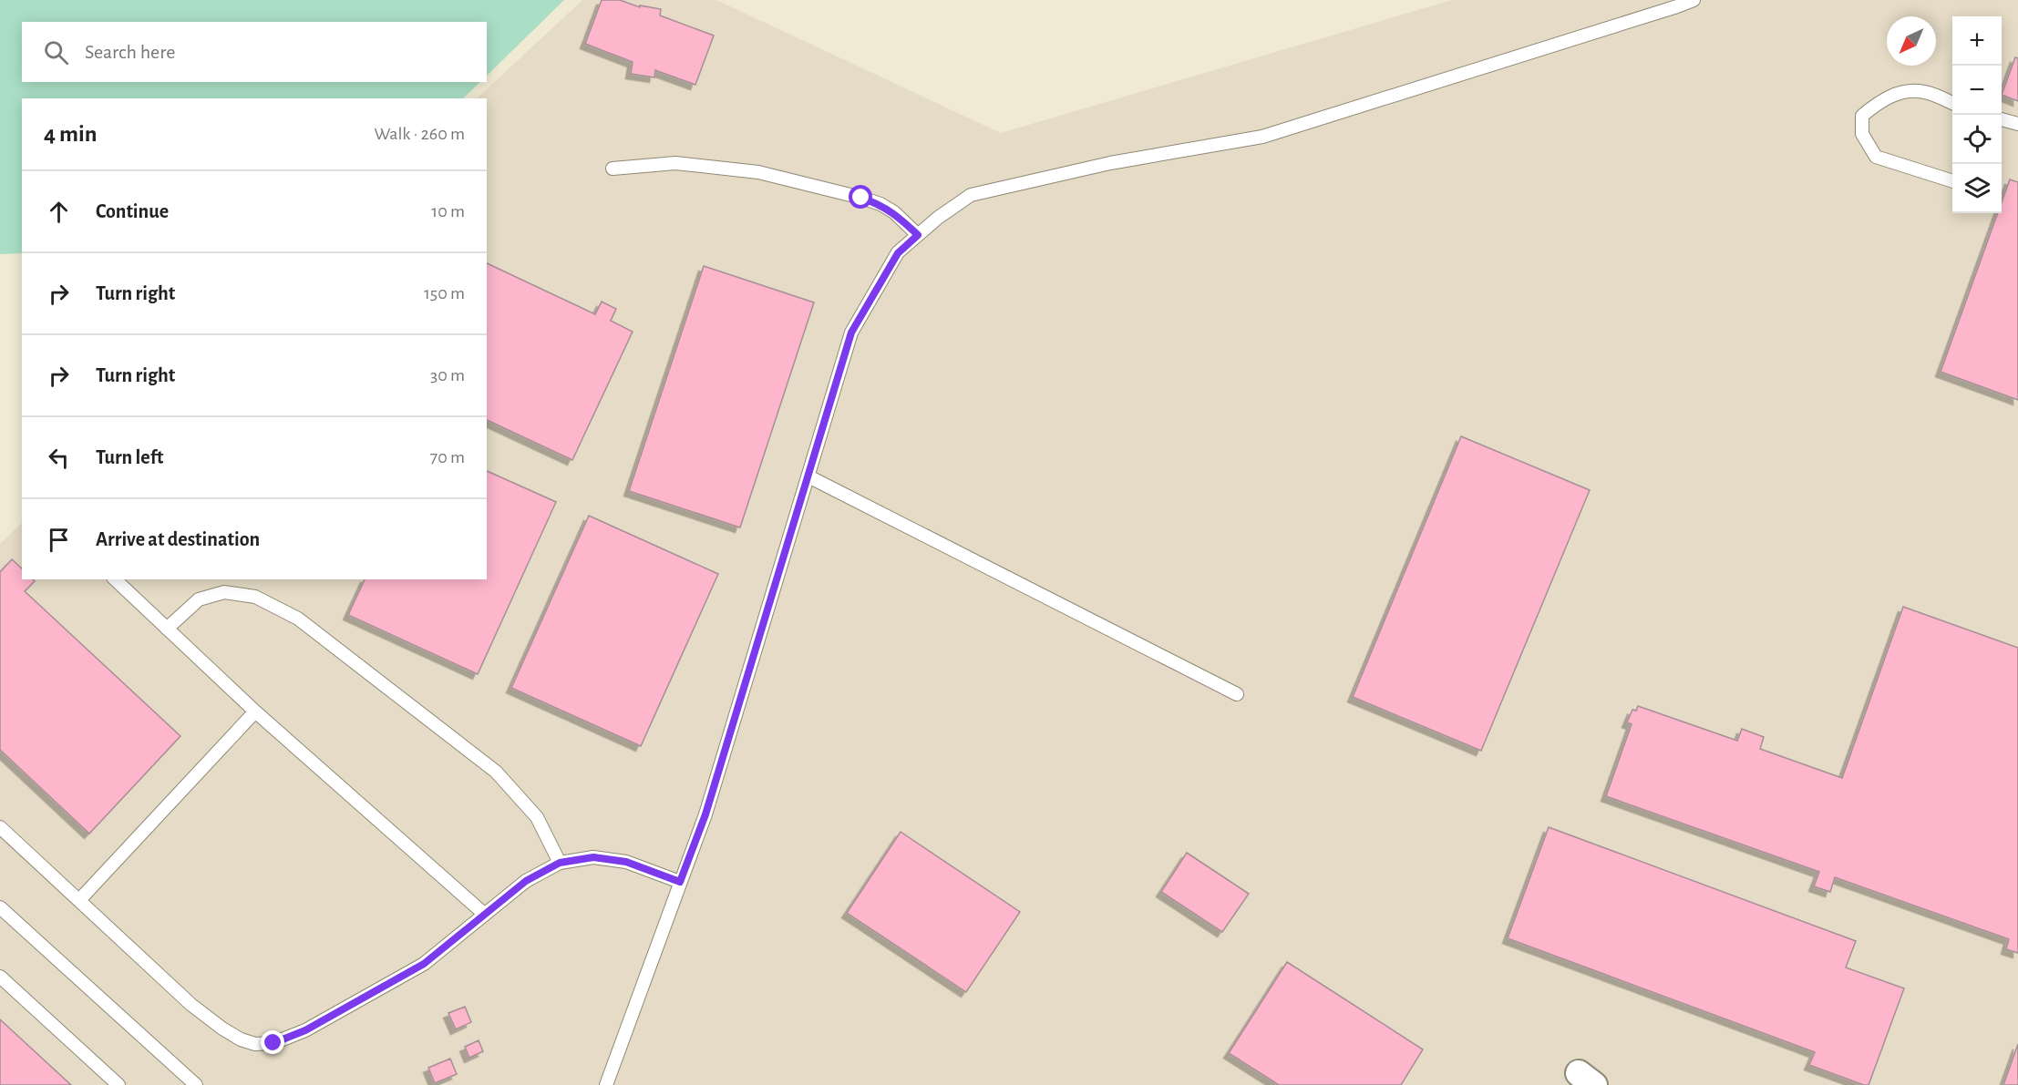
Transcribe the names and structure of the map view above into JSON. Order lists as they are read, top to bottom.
{
  "north": "bottom left",
  "page": {
    "map_buttons": ["+", "−"],
    "search": "Search here",
    "heading": ["4 min", "Walk · 260 m"],
    "list": [
      ["Continue", "10 m"],
      ["Turn right", "150 m"],
      ["Turn right", "30 m"],
      ["Turn left", "70 m"],
      "Arrive at destination"
    ]
  }
}
